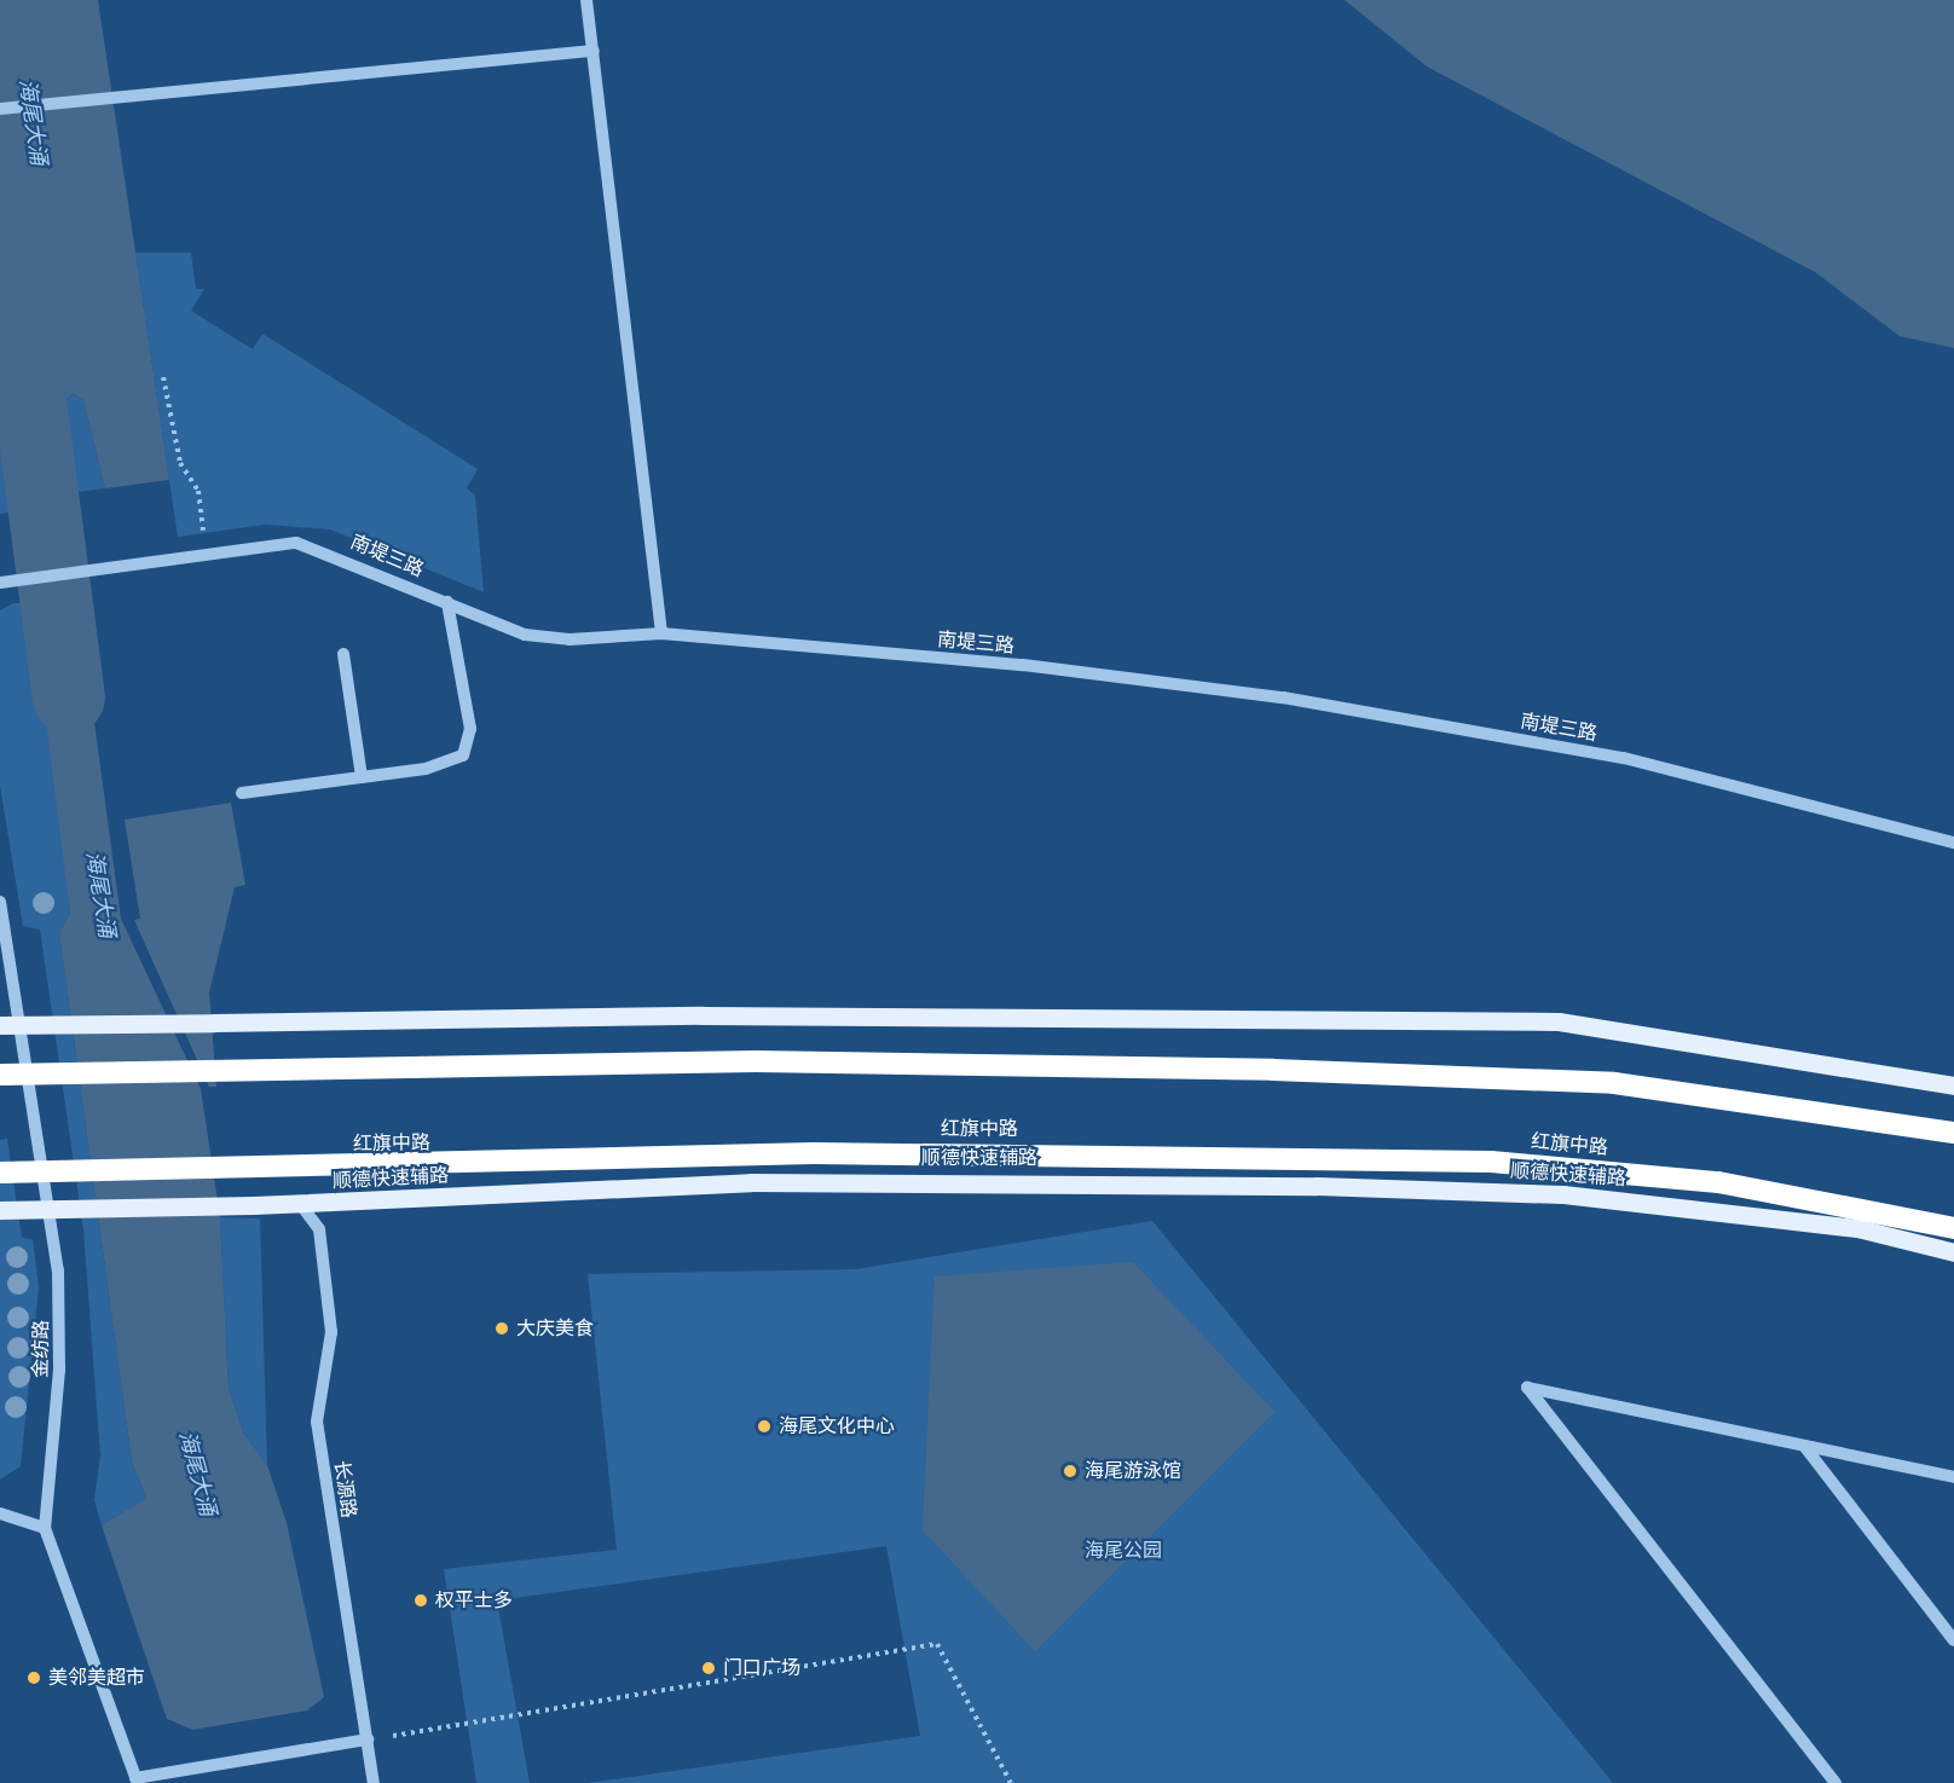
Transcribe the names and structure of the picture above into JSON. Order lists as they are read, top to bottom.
{
  "streets": {
    "highway": ["红旗中路"],
    "main road": ["顺德快速辅路"],
    "street": ["南堤三路", "金纺路", "长源路"]
  },
  "crossings": [
    ["顺德快速辅路", "长源路"]
  ],
  "water": ["海尾大涌"],
  "parks": ["海尾公园"],
  "places": [
    "大庆美食",
    "海尾文化中心",
    "海尾游泳馆",
    "权平士多",
    "门口广场",
    "美邻美超市"
  ]
}
